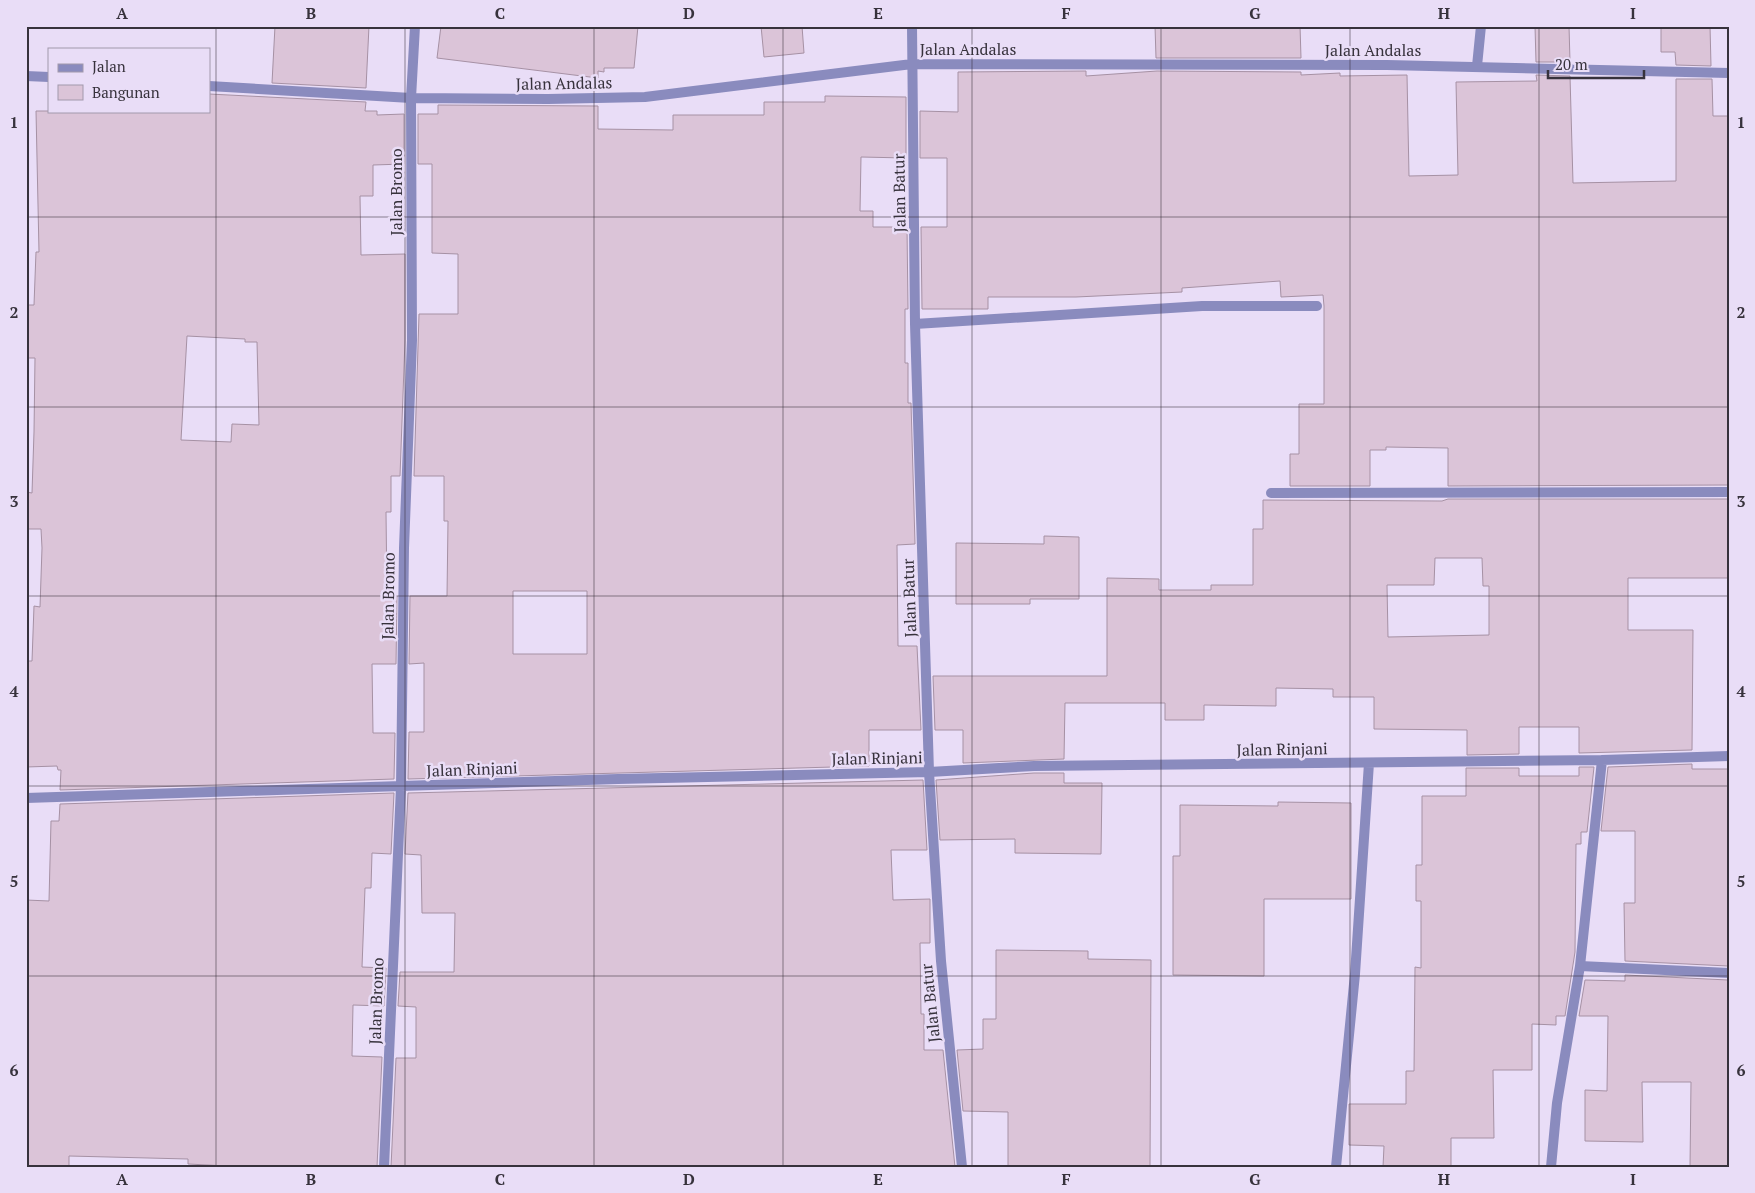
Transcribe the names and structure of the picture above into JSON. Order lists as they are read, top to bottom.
{
  "streets": {
    "street": [
      "Jalan Andalas",
      "Jalan Bromo",
      "Jalan Batur",
      "Jalan Rinjani"
    ]
  },
  "crossings": [
    ["Jalan Andalas", "Jalan Bromo"],
    ["Jalan Andalas", "Jalan Batur"],
    ["Jalan Bromo", "Jalan Rinjani"],
    ["Jalan Batur", "Jalan Rinjani"]
  ],
  "legend": ["Jalan", "Bangunan"],
  "scale_bar": "20 m",
  "grid": {
    "columns": [
      "A",
      "B",
      "C",
      "D",
      "E",
      "F",
      "G",
      "H",
      "I"
    ],
    "rows": [
      "1",
      "2",
      "3",
      "4",
      "5",
      "6"
    ]
  }
}
